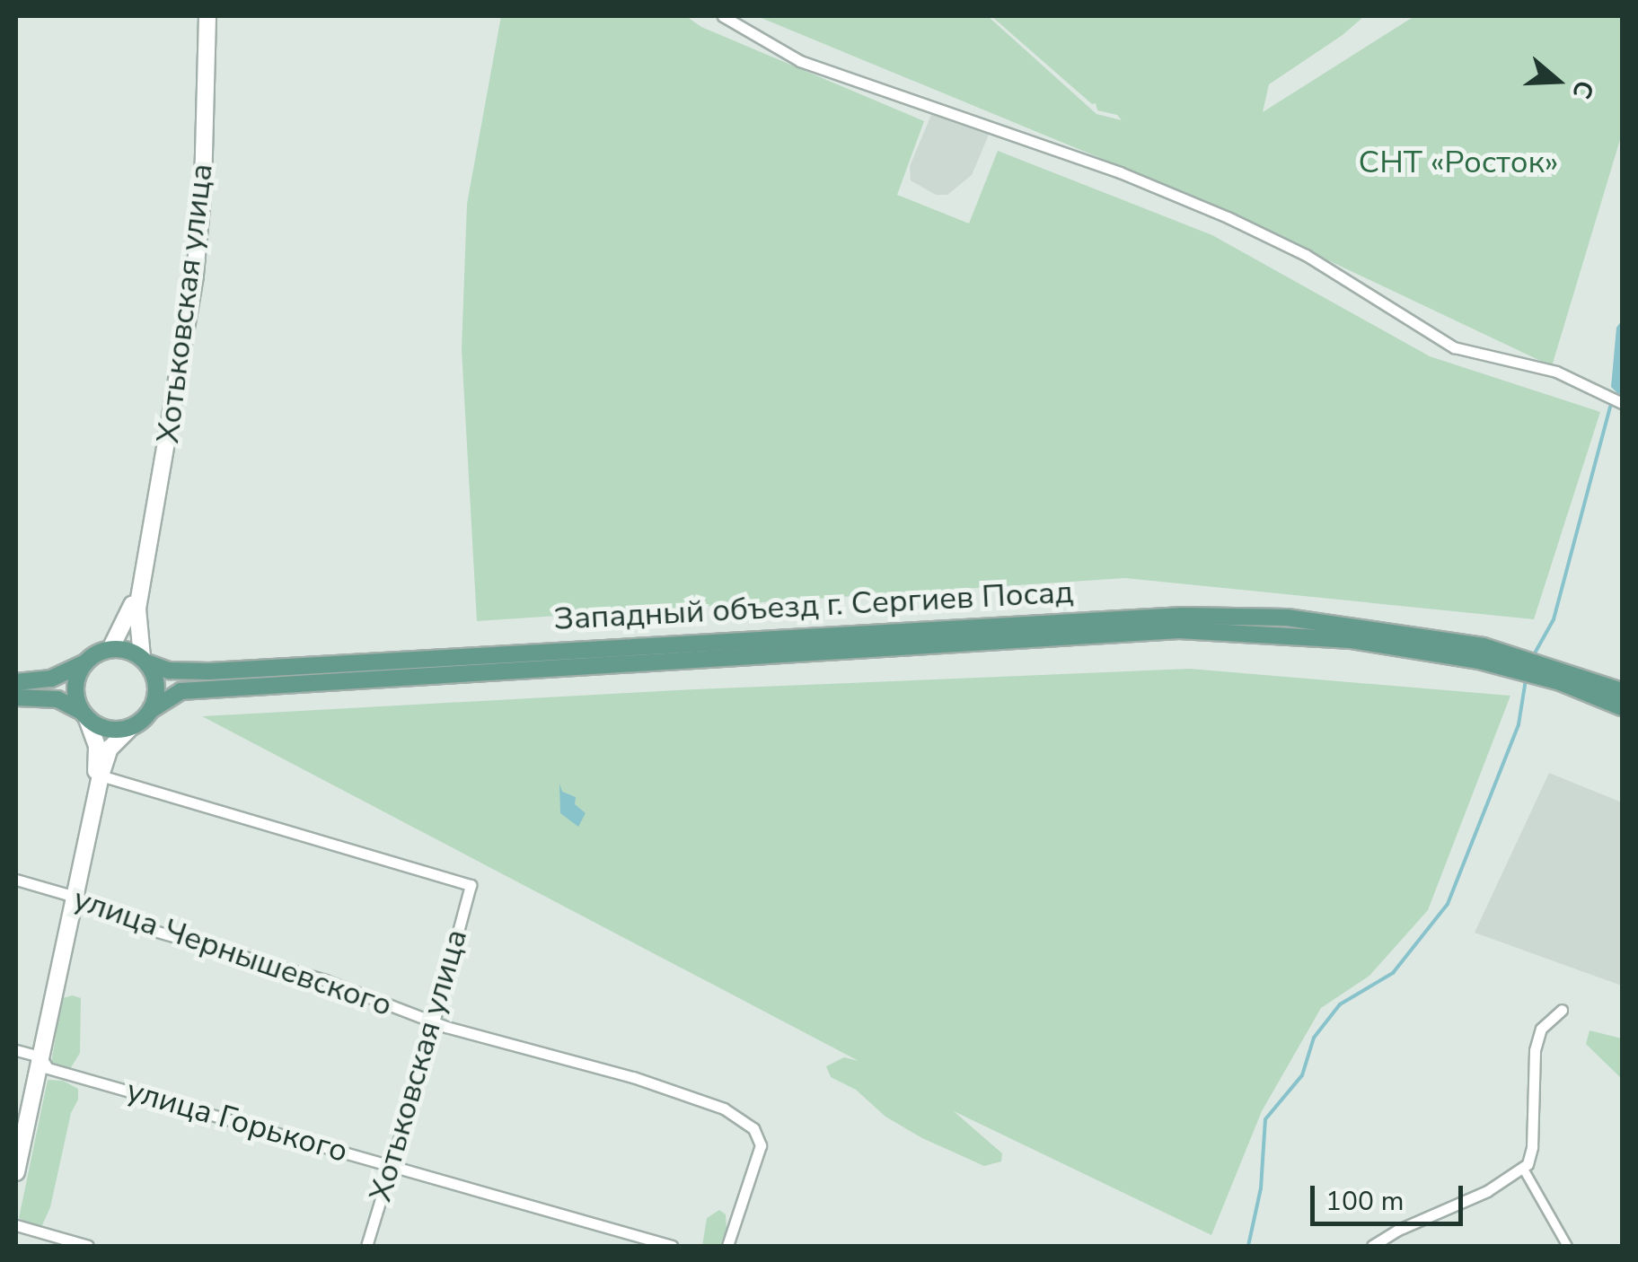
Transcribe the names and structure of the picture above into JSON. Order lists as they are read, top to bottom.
{
  "streets": {
    "main road": ["Хотьковская улица", "Западный объезд г. Сергиев Посад"],
    "street": ["улица Чернышевского", "улица Горького"]
  },
  "crossings": [
    ["Хотьковская улица", "улица Чернышевского"],
    ["Хотьковская улица", "улица Горького"]
  ],
  "parks": ["СНТ «Росток»"],
  "scale_bar": "100 m",
  "north": "right"
}
